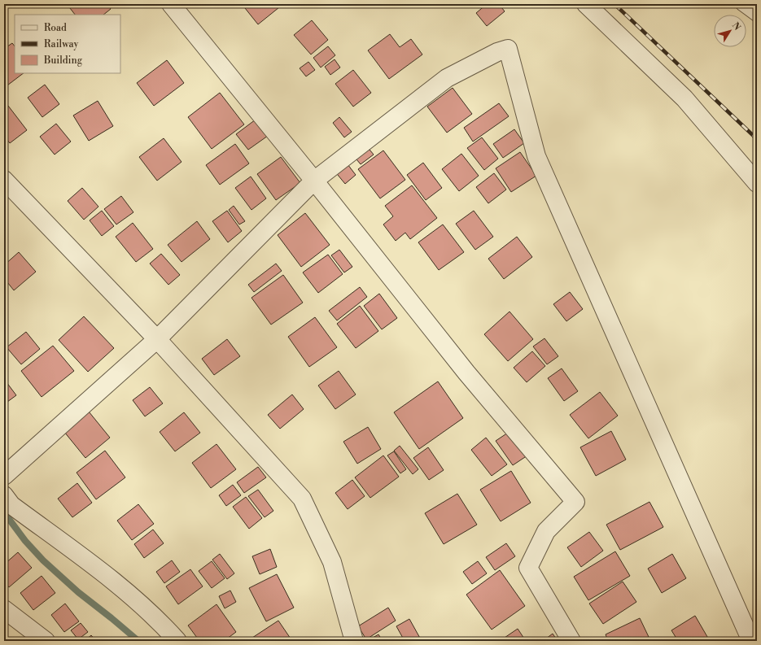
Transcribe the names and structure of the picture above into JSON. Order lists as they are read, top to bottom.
{
  "legend": ["Road", "Railway", "Building"],
  "north": "top right"
}
